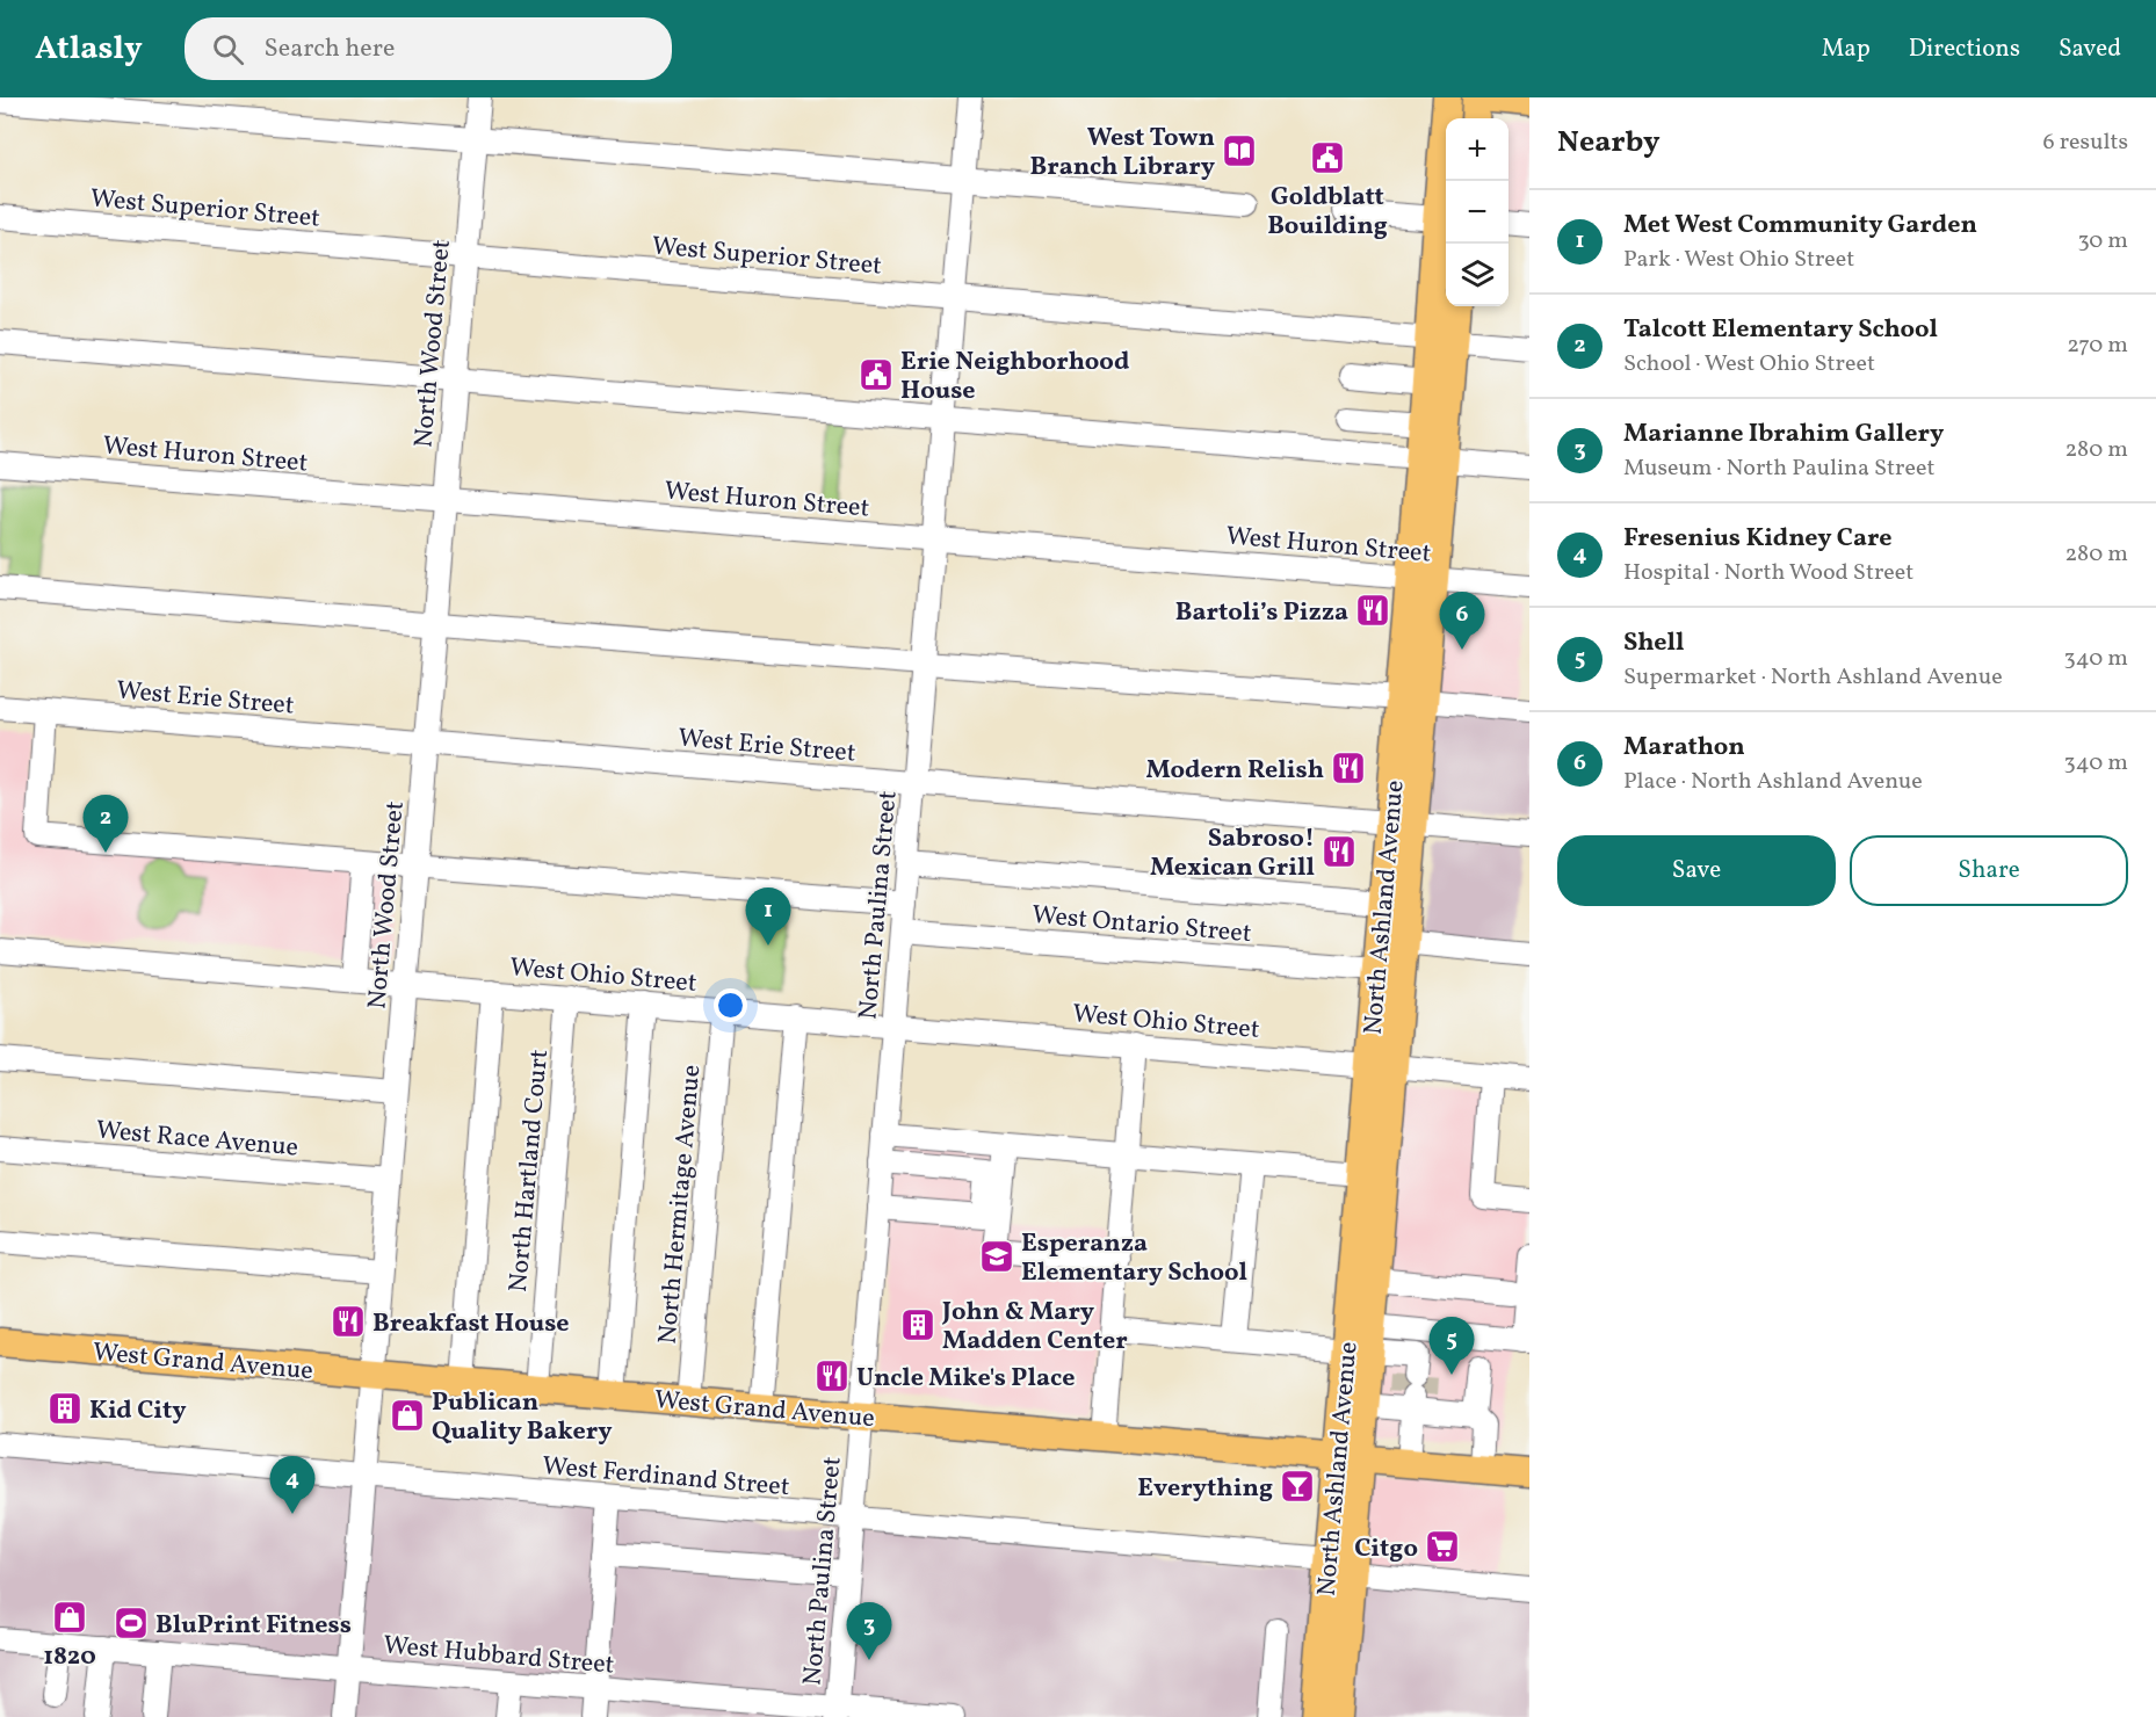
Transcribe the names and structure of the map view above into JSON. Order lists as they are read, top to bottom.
{
  "streets": {
    "main road": ["North Ashland Avenue", "West Grand Avenue"],
    "street": [
      "West Superior Street",
      "North Wood Street",
      "West Huron Street",
      "West Erie Street",
      "North Paulina Street",
      "West Ontario Street",
      "West Ohio Street",
      "West Race Avenue",
      "North Hartland Court",
      "North Hermitage Avenue",
      "West Ferdinand Street",
      "West Hubbard Street"
    ]
  },
  "crossings": [
    ["West Superior Street", "North Wood Street"],
    ["West Superior Street", "North Paulina Street"],
    ["West Superior Street", "North Ashland Avenue"],
    ["North Wood Street", "West Huron Street"],
    ["North Wood Street", "West Erie Street"],
    ["North Wood Street", "West Ohio Street"],
    ["North Wood Street", "West Race Avenue"],
    ["North Wood Street", "West Grand Avenue"],
    ["North Wood Street", "West Ferdinand Street"],
    ["North Wood Street", "West Hubbard Street"],
    ["West Huron Street", "North Paulina Street"],
    ["West Huron Street", "North Ashland Avenue"],
    ["West Erie Street", "North Paulina Street"],
    ["West Erie Street", "North Ashland Avenue"],
    ["North Paulina Street", "West Ontario Street"],
    ["North Paulina Street", "West Ohio Street"],
    ["North Paulina Street", "West Grand Avenue"],
    ["North Paulina Street", "West Ferdinand Street"],
    ["North Paulina Street", "West Hubbard Street"],
    ["North Ashland Avenue", "West Ontario Street"],
    ["North Ashland Avenue", "West Ohio Street"],
    ["North Ashland Avenue", "West Grand Avenue"],
    ["North Ashland Avenue", "West Ferdinand Street"],
    ["West Ohio Street", "North Hartland Court"],
    ["West Ohio Street", "North Hermitage Avenue"],
    ["North Hartland Court", "West Grand Avenue"],
    ["North Hermitage Avenue", "West Grand Avenue"]
  ],
  "places": {
    "library": ["West Town Branch Library"],
    "public building": ["Goldblatt Bouilding", "Erie Neighborhood House"],
    "restaurant": [
      "Bartoli’s Pizza",
      "Modern Relish",
      "Sabroso! Mexican Grill",
      "Breakfast House",
      "Uncle Mike's Place"
    ],
    "school or university": ["Esperanza Elementary School"],
    "building": ["John & Mary Madden Center", "Kid City"],
    "shop": ["Publican Quality Bakery", "1820"],
    "bar": ["Everything"],
    "supermarket": ["Citgo"],
    "sports": ["BluPrint Fitness"]
  },
  "page": {
    "header": "Atlasly",
    "search": "Search here",
    "nav": ["Map", "Directions", "Saved"],
    "heading": ["Nearby", "6 results"],
    "map_buttons": ["+", "−"],
    "list": [
      {
        "mark": "1",
        "name": "Met West Community Garden",
        "note": "Park · West Ohio Street",
        "value": "30 m"
      },
      {
        "mark": "2",
        "name": "Talcott Elementary School",
        "note": "School · West Ohio Street",
        "value": "270 m"
      },
      {
        "mark": "3",
        "name": "Marianne Ibrahim Gallery",
        "note": "Museum · North Paulina Street",
        "value": "280 m"
      },
      {
        "mark": "4",
        "name": "Fresenius Kidney Care",
        "note": "Hospital · North Wood Street",
        "value": "280 m"
      },
      {
        "mark": "5",
        "name": "Shell",
        "note": "Supermarket · North Ashland Avenue",
        "value": "340 m"
      },
      {
        "mark": "6",
        "name": "Marathon",
        "note": "Place · North Ashland Avenue",
        "value": "340 m"
      }
    ],
    "pins": [
      "6",
      "2",
      "1",
      "5",
      "4",
      "3"
    ],
    "buttons": ["Save", "Share"]
  }
}
